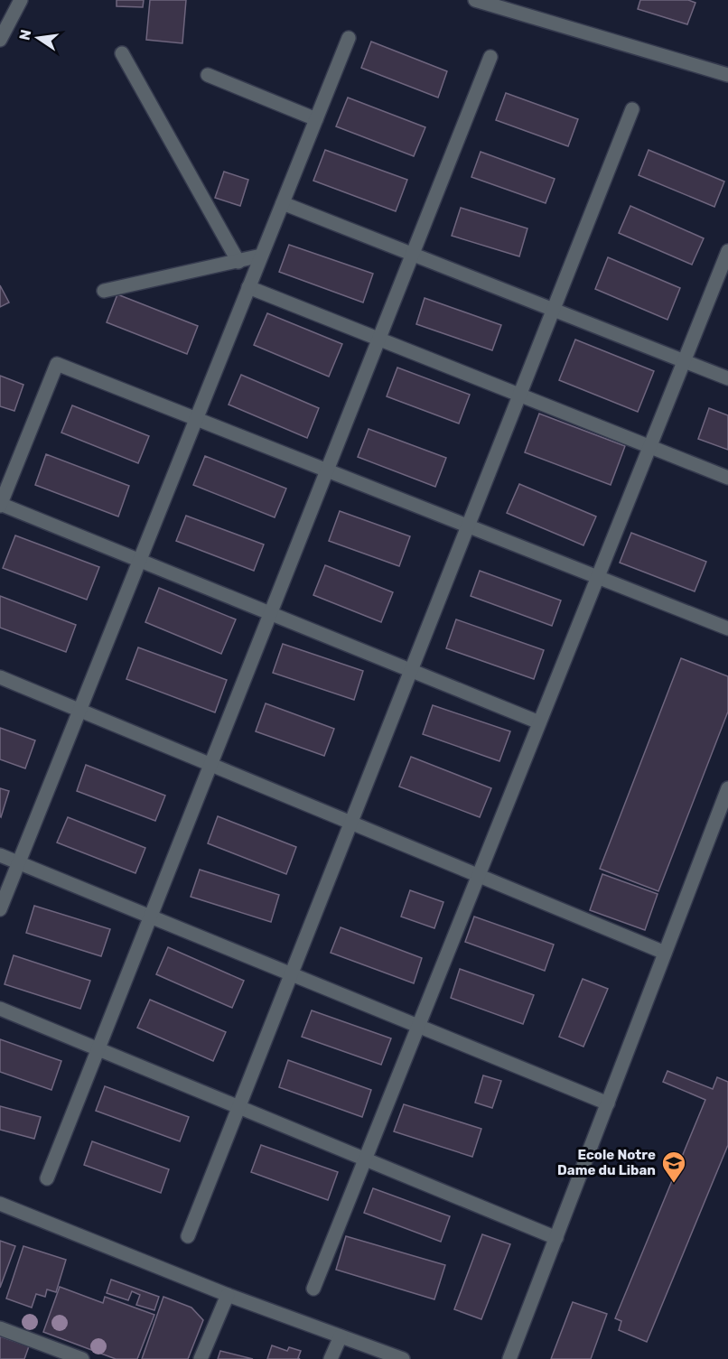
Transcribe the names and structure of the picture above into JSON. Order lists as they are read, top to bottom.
{
  "places": {
    "school or university": ["Ecole Notre Dame du Liban"]
  },
  "north": "left"
}
